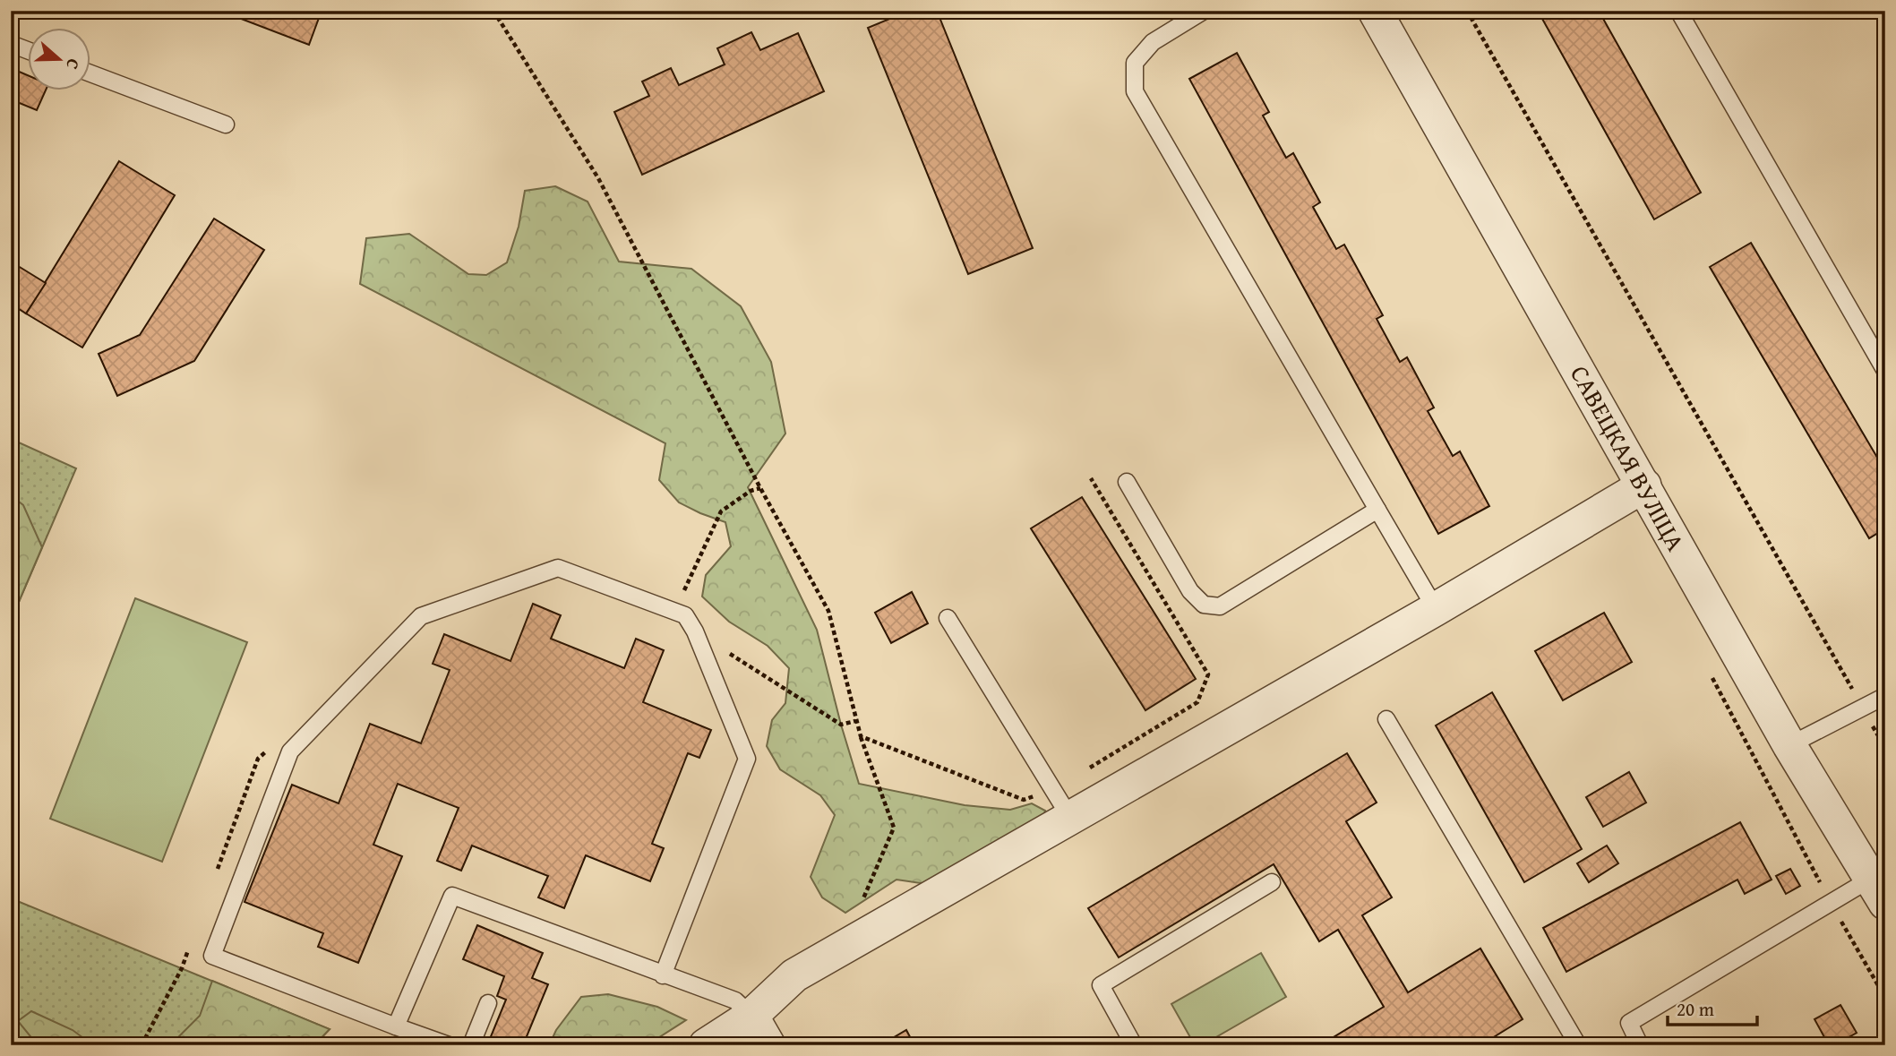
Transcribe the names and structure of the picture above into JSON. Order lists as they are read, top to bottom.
{
  "streets": {
    "street": ["САВЕЦКАЯ ВУЛІЦА"]
  },
  "scale_bar": "20 m",
  "north": "right"
}
